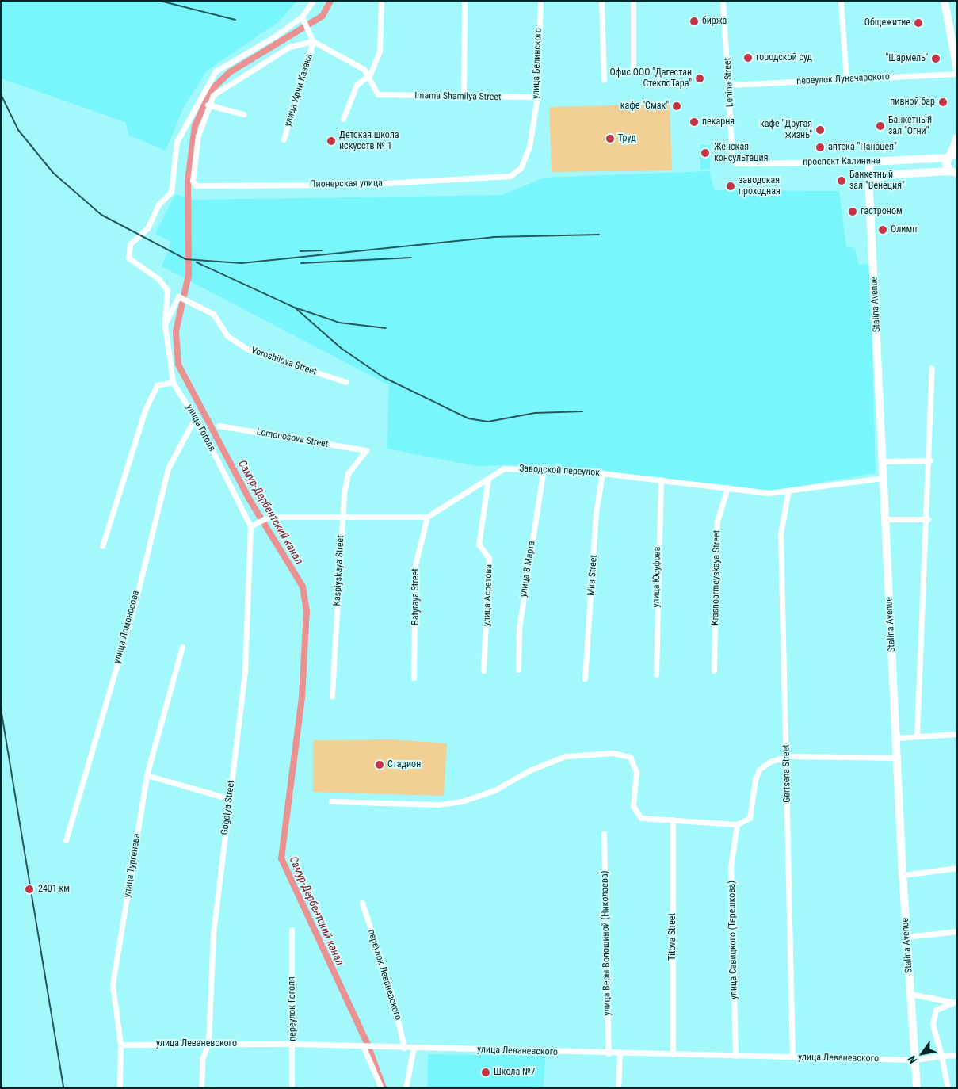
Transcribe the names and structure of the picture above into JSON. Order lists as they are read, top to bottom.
{
  "streets": {
    "street": [
      "улица Белинского",
      "переулок Луначарского",
      "Lenina Street",
      "улица Ирчи Казака",
      "Imama Shamilya Street",
      "проспект Калинина",
      "Пионерская улица",
      "Stalina Avenue",
      "Voroshilova Street",
      "улица Гоголя",
      "Lomonosova Street",
      "Заводской переулок",
      "улица 8 Марта",
      "Kaspiyskaya Street",
      "Mira Street",
      "улица Юсуфова",
      "Krasnoarmeyskaya Street",
      "улица Асретова",
      "Batyraya Street",
      "улица Ломоносова",
      "Gertsena Street",
      "Gogolya Street",
      "улица Тургенева",
      "Titova Street",
      "улица Савицкого (Терешкова)",
      "улица Веры Волошиной (Николаева)",
      "переулок Леваневского",
      "переулок Гоголя",
      "улица Леваневского"
    ]
  },
  "crossings": [
    ["улица Белинского", "Imama Shamilya Street"],
    ["улица Белинского", "Пионерская улица"],
    ["переулок Луначарского", "Lenina Street"],
    ["Lenina Street", "проспект Калинина"],
    ["проспект Калинина", "Stalina Avenue"],
    ["Stalina Avenue", "Заводской переулок"],
    ["Stalina Avenue", "улица Леваневского"],
    ["Voroshilova Street", "улица Гоголя"],
    ["улица Гоголя", "улица Ломоносова"],
    ["улица Гоголя", "Gogolya Street"],
    ["Lomonosova Street", "Kaspiyskaya Street"],
    ["Заводской переулок", "улица 8 Марта"],
    ["Заводской переулок", "Mira Street"],
    ["Заводской переулок", "улица Юсуфова"],
    ["Заводской переулок", "Krasnoarmeyskaya Street"],
    ["Заводской переулок", "улица Асретова"],
    ["Заводской переулок", "Batyraya Street"],
    ["Заводской переулок", "Gertsena Street"],
    ["Gertsena Street", "улица Леваневского"],
    ["Gogolya Street", "улица Леваневского"],
    ["улица Тургенева", "улица Леваневского"],
    ["Titova Street", "улица Леваневского"],
    ["улица Савицкого (Терешкова)", "улица Леваневского"],
    ["улица Веры Волошиной (Николаева)", "улица Леваневского"],
    ["переулок Леваневского", "улица Леваневского"],
    ["переулок Гоголя", "улица Леваневского"]
  ],
  "water": ["Самур-Дербентский канал"],
  "places": [
    "биржа",
    "Общежитие",
    "городской суд",
    "\"Шармель\"",
    "Офис ООО \"Дагестан СтеклоТара\"",
    "пивной бар",
    "кафе \"Смак\"",
    "пекарня",
    "Банкетный зал \"Огни\"",
    "кафе \"Другая жизнь\"",
    "Труд",
    "Детская школа искусств № 1",
    "аптека \"Панацея\"",
    "Женская консультация",
    "Банкетный зал \"Венеция\"",
    "заводская проходная",
    "гастроном",
    "Олимп",
    "Стадион",
    "2401 км",
    "Школа №7"
  ],
  "north": "bottom left"
}
